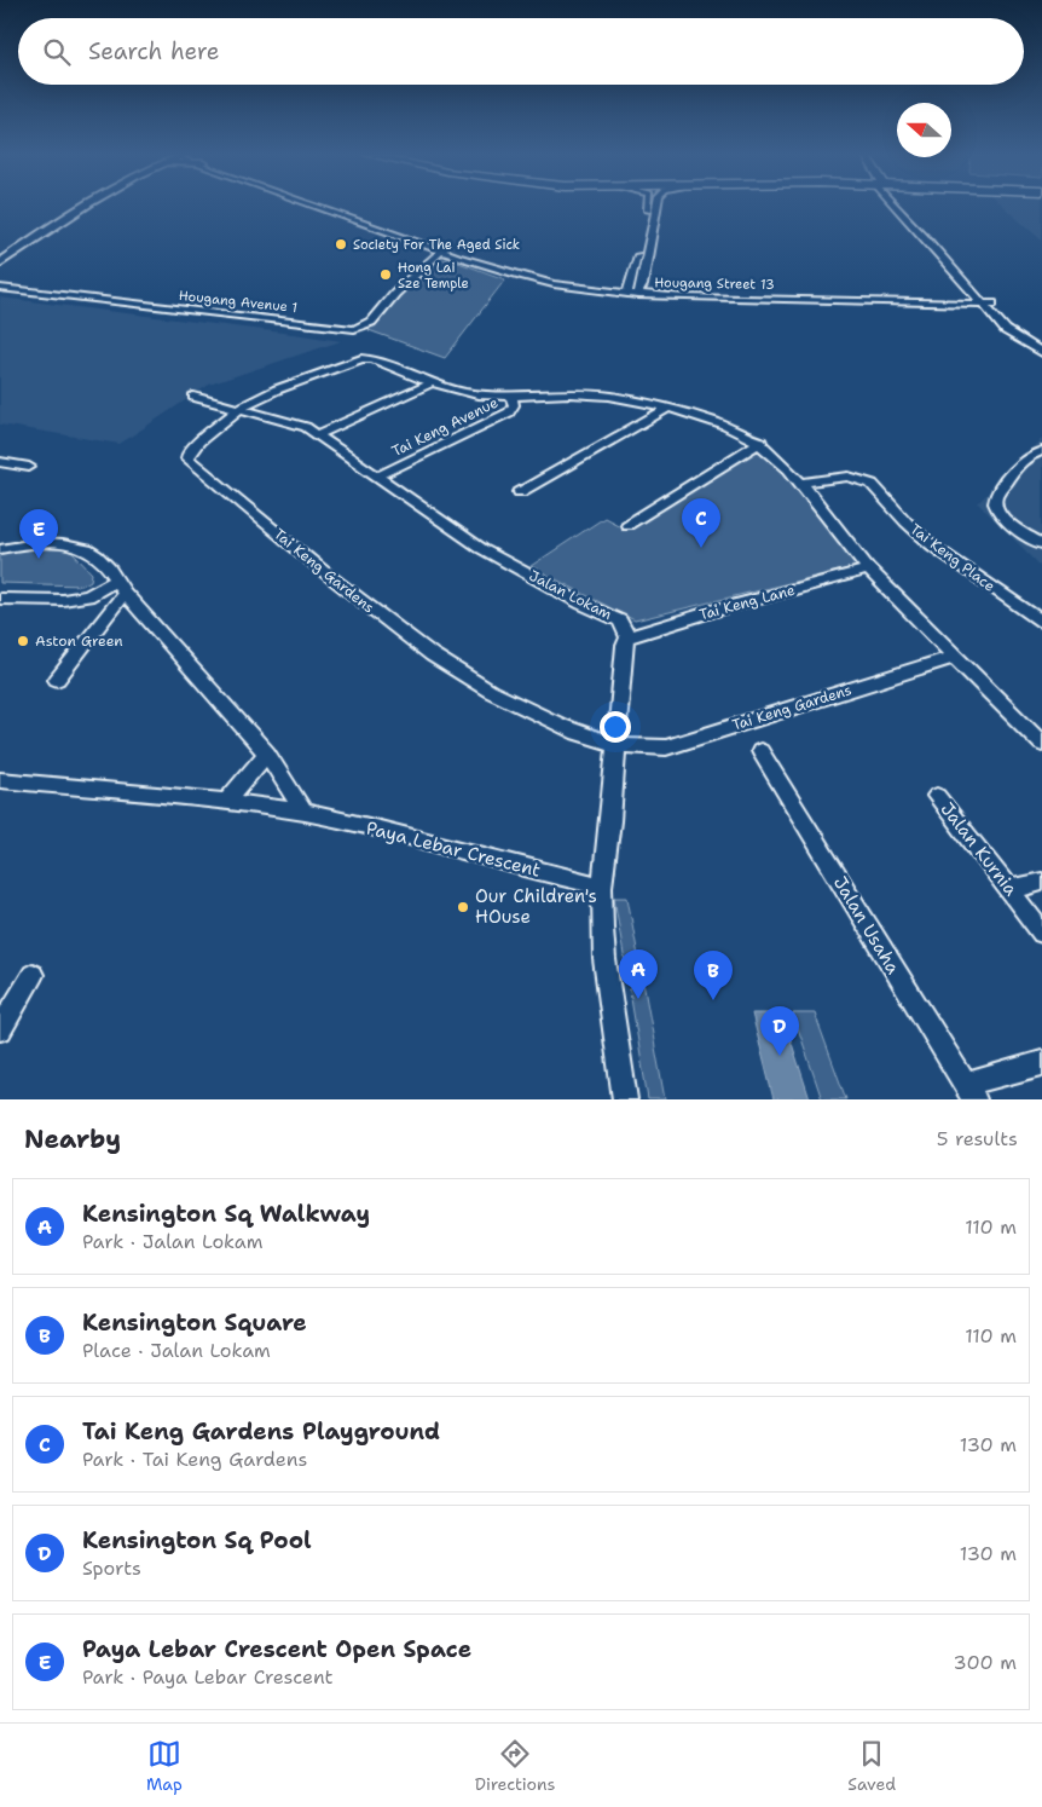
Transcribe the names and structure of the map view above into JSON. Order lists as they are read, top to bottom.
{
  "streets": {
    "street": [
      "Hougang Street 13",
      "Hougang Avenue 1",
      "Tai Keng Avenue",
      "Tai Keng Place",
      "Tai Keng Gardens",
      "Jalan Lokam",
      "Tai Keng Lane",
      "Paya Lebar Crescent",
      "Jalan Kurnia",
      "Jalan Usaha"
    ]
  },
  "crossings": [
    ["Hougang Street 13", "Hougang Avenue 1"],
    ["Tai Keng Avenue", "Tai Keng Gardens"],
    ["Tai Keng Avenue", "Jalan Lokam"],
    ["Tai Keng Place", "Tai Keng Gardens"],
    ["Tai Keng Gardens", "Jalan Lokam"],
    ["Tai Keng Gardens", "Tai Keng Lane"],
    ["Jalan Lokam", "Tai Keng Lane"]
  ],
  "places": [
    "Society For The Aged Sick",
    "Hong Lai Sze Temple",
    "Aston Green",
    "Our Children's HOuse"
  ],
  "north": "left",
  "page": {
    "search": "Search here",
    "pins": [
      "C",
      "E",
      "A",
      "B",
      "D"
    ],
    "heading": ["Nearby", "5 results"],
    "list": [
      {
        "mark": "A",
        "name": "Kensington Sq Walkway",
        "note": "Park · Jalan Lokam",
        "value": "110 m"
      },
      {
        "mark": "B",
        "name": "Kensington Square",
        "note": "Place · Jalan Lokam",
        "value": "110 m"
      },
      {
        "mark": "C",
        "name": "Tai Keng Gardens Playground",
        "note": "Park · Tai Keng Gardens",
        "value": "130 m"
      },
      {
        "mark": "D",
        "name": "Kensington Sq Pool",
        "note": "Sports",
        "value": "130 m"
      },
      {
        "mark": "E",
        "name": "Paya Lebar Crescent Open Space",
        "note": "Park · Paya Lebar Crescent",
        "value": "300 m"
      }
    ],
    "nav": ["Map", "Directions", "Saved"]
  }
}
